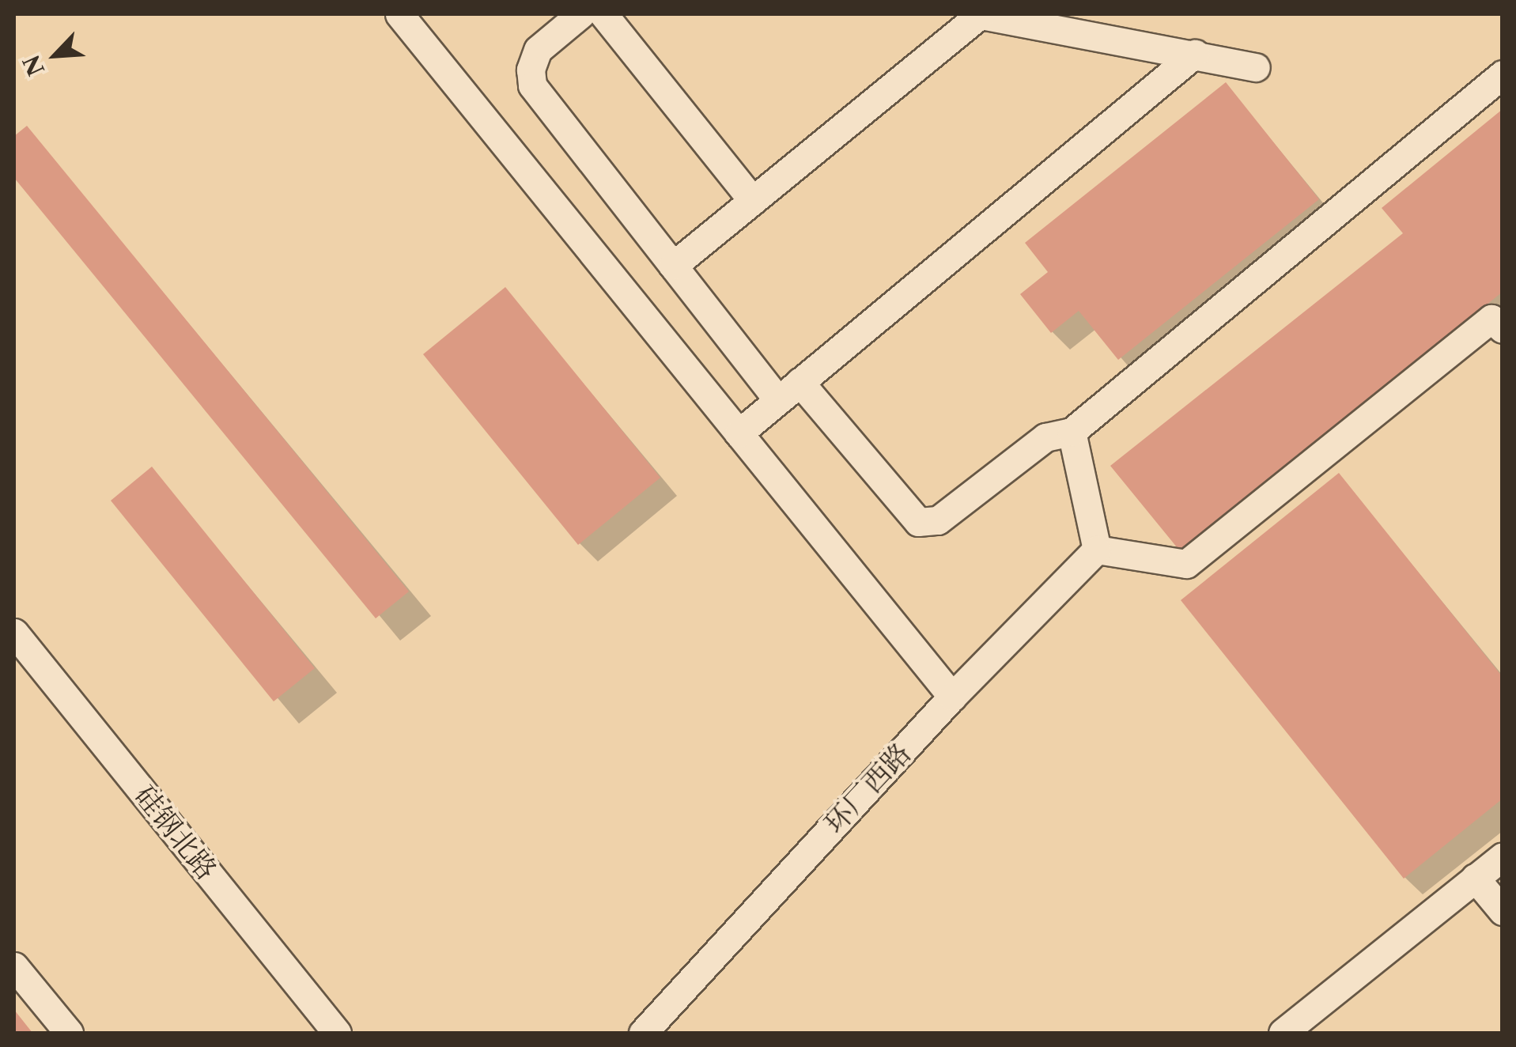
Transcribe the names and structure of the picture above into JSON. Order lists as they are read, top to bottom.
{
  "streets": {
    "lane": ["环厂西路", "硅钢北路"]
  },
  "north": "bottom left"
}
